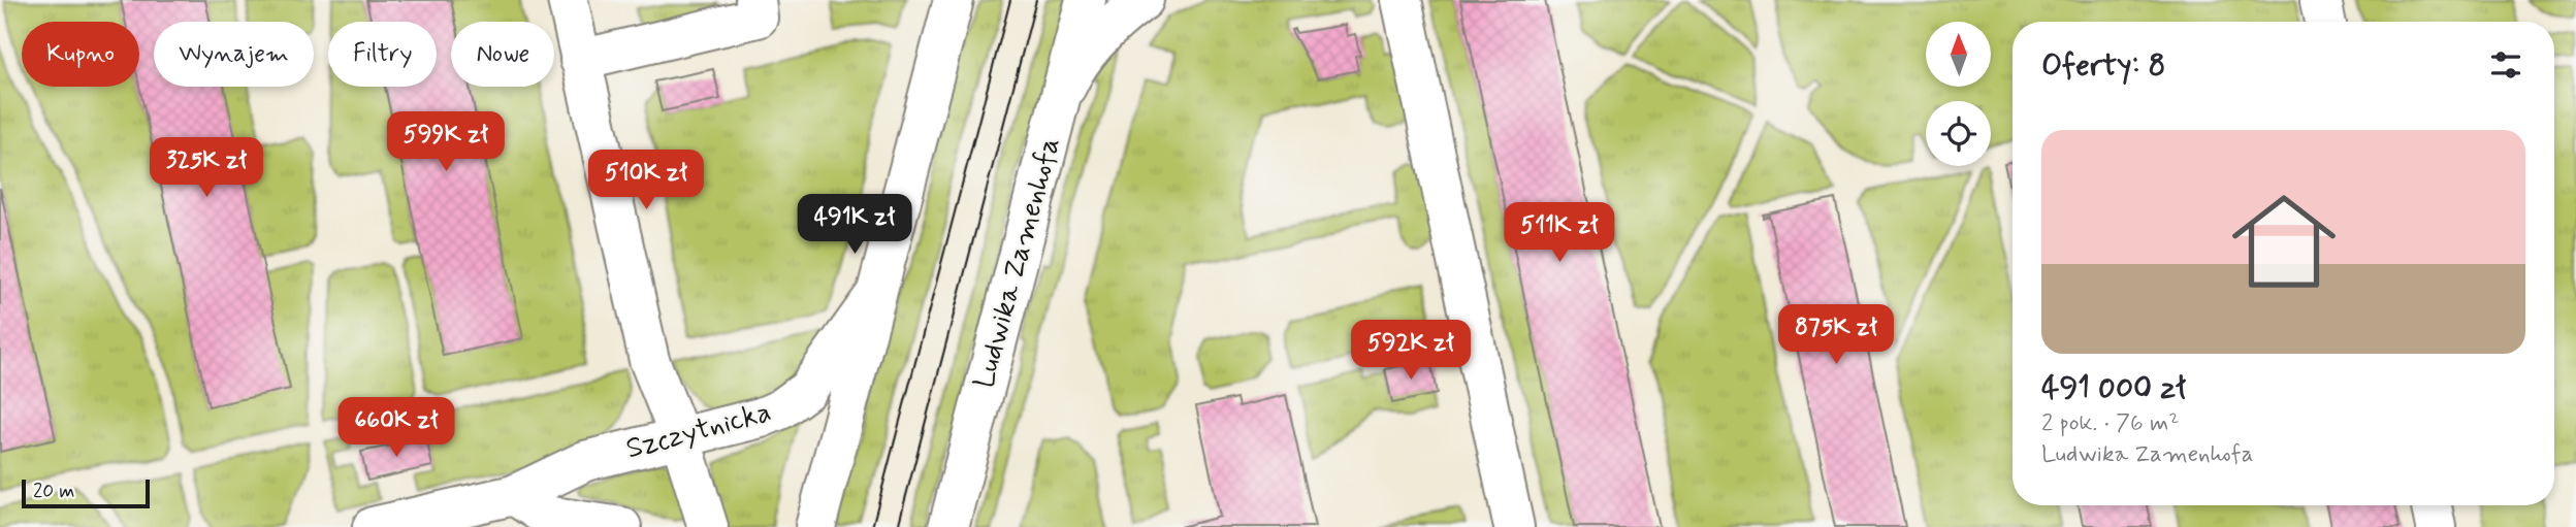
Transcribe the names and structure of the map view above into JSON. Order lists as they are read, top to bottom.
{
  "streets": {
    "street": ["Ludwika Zamenhofa", "Szczytnicka"]
  },
  "scale_bar": "20 m",
  "north": "top",
  "page": {
    "chip": [
      "Kupno",
      "Wynajem",
      "Filtry",
      "Nowe"
    ],
    "heading": "Oferty: 8",
    "list": [
      {
        "name": "491 000 zł",
        "note": "2 pok. · 76 m² · Ludwika Zamenhofa"
      }
    ],
    "price": [
      "599K zł",
      "325K zł",
      "510K zł",
      "491K zł",
      "511K zł",
      "875K zł",
      "592K zł",
      "660K zł"
    ],
    "scale": "20 m"
  }
}
